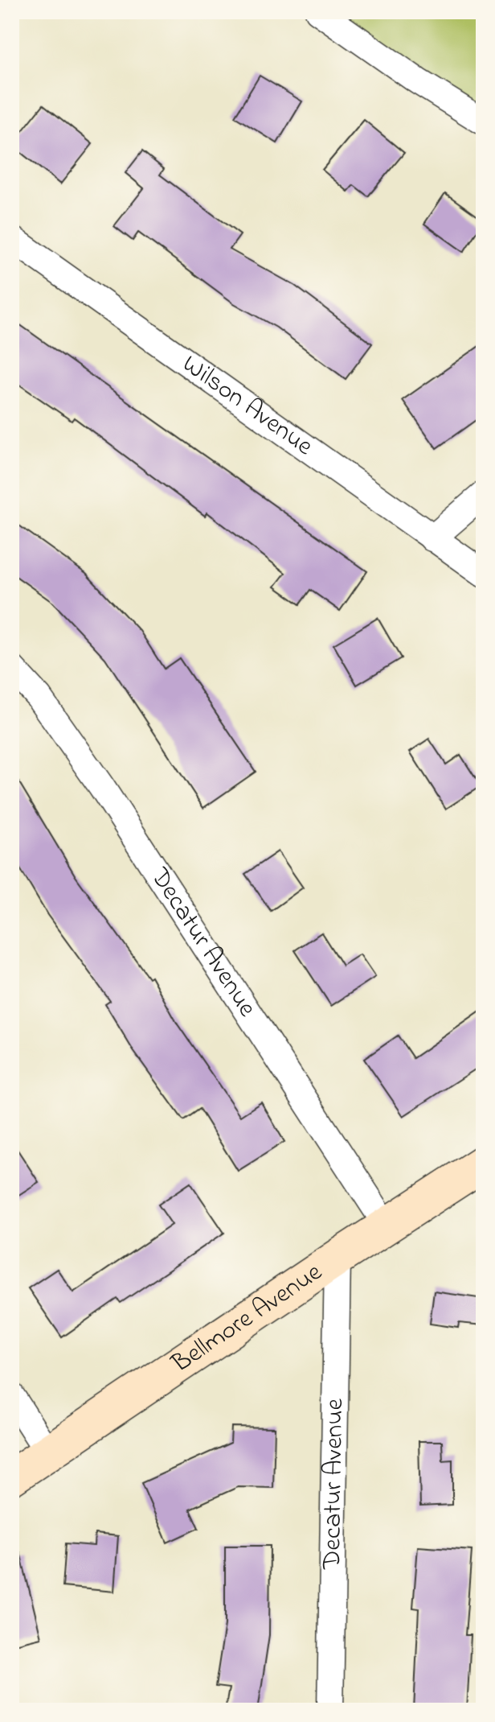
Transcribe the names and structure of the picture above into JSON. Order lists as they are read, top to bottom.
{
  "streets": {
    "main road": ["Bellmore Avenue"],
    "street": ["Wilson Avenue", "Decatur Avenue"]
  },
  "crossings": [
    ["Decatur Avenue", "Bellmore Avenue"]
  ]
}
